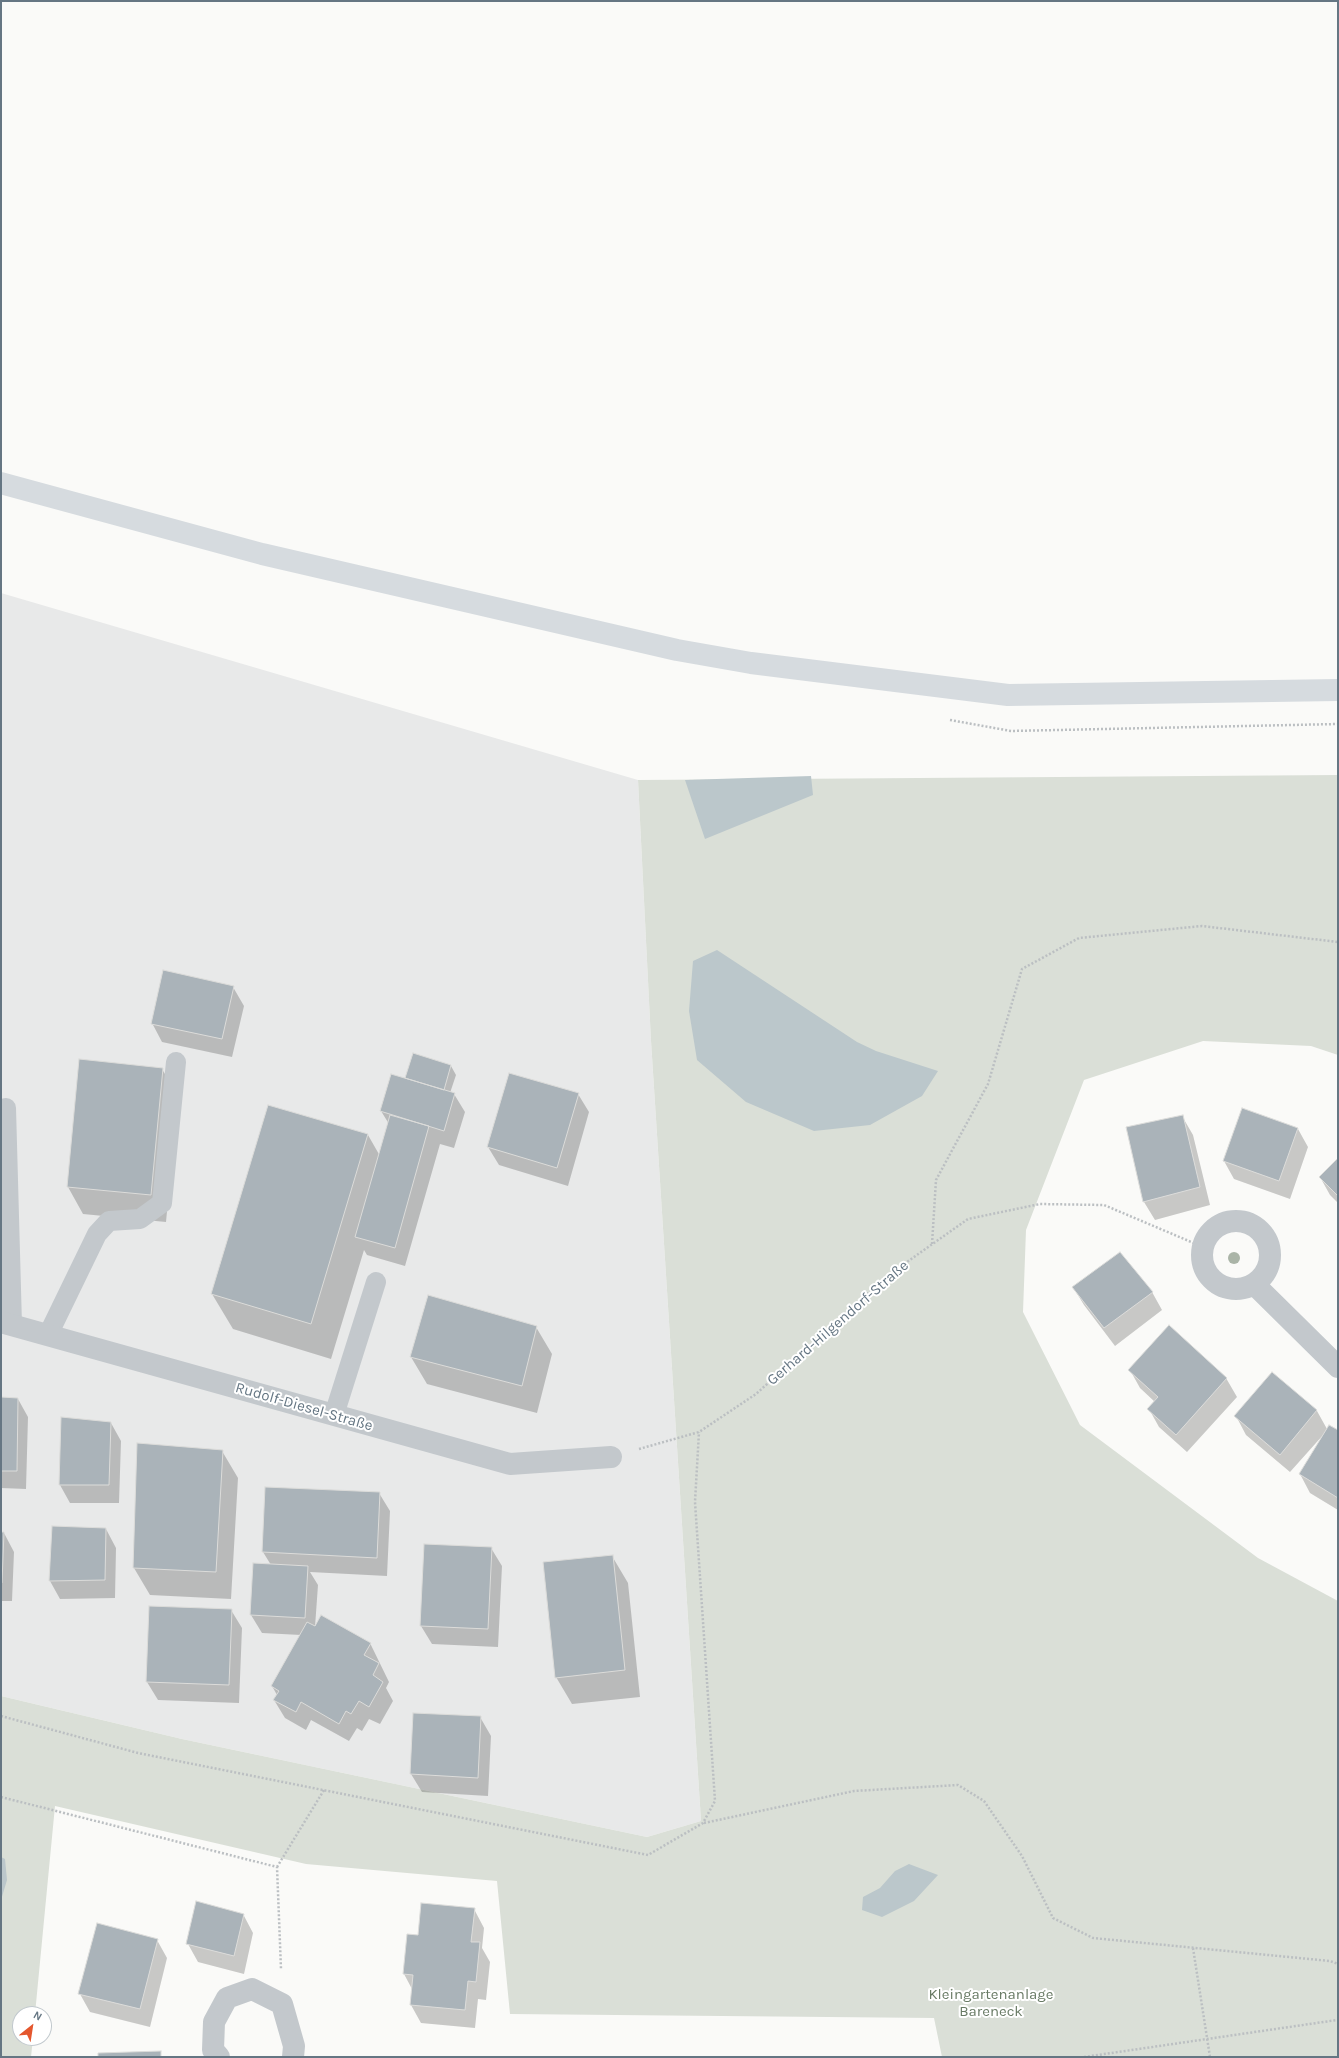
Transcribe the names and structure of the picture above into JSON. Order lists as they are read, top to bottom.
{
  "streets": {
    "street": ["Rudolf-Diesel-Straße"],
    "path": ["Gerhard-Hilgendorf-Straße"]
  },
  "crossings": [
    ["Gerhard-Hilgendorf-Straße", "Rudolf-Diesel-Straße"]
  ],
  "parks": ["Kleingartenanlage Bareneck"],
  "north": "top right"
}
